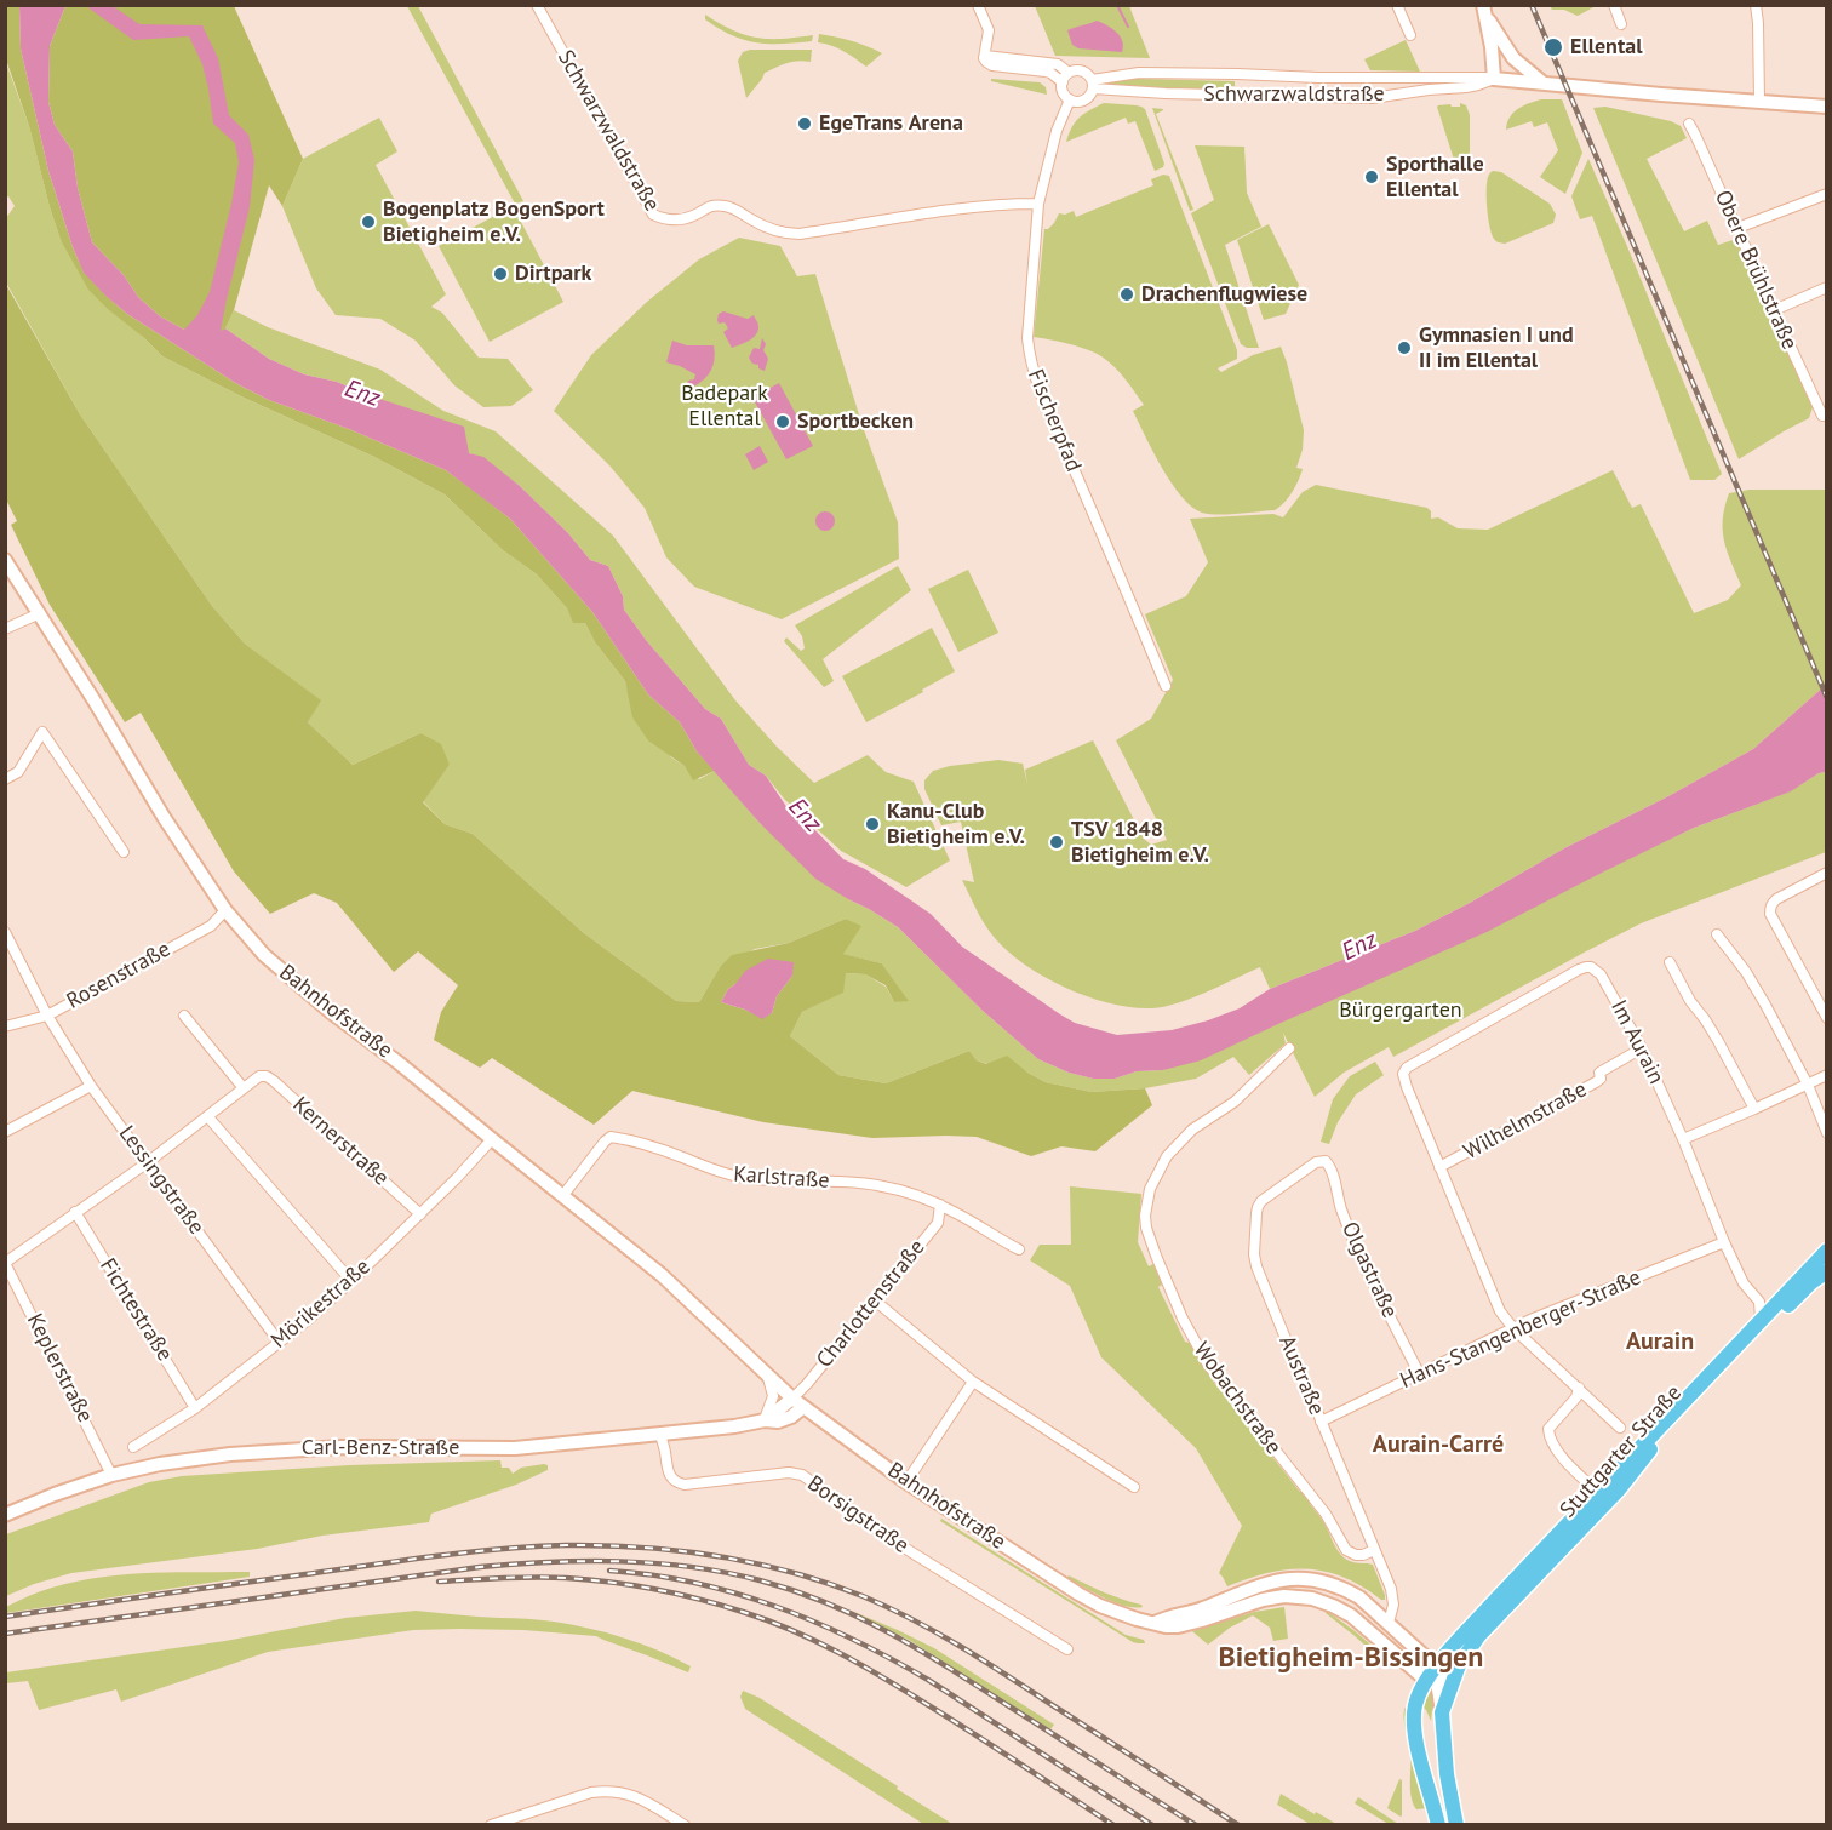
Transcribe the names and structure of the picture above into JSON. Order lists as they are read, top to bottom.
{
  "streets": {
    "main road": ["Stuttgarter Straße"],
    "street": [
      "Schwarzwaldstraße",
      "Obere Brühlstraße",
      "Fischerpfad",
      "Rosenstraße",
      "Bahnhofstraße",
      "Im Aurain",
      "Wilhelmstraße",
      "Kernerstraße",
      "Karlstraße",
      "Lessingstraße",
      "Olgastraße",
      "Mörikestraße",
      "Charlottenstraße",
      "Fichtestraße",
      "Hans-Stangenberger-Straße",
      "Keplerstraße",
      "Austraße",
      "Wobachstraße",
      "Carl-Benz-Straße",
      "Borsigstraße"
    ]
  },
  "crossings": [
    ["Schwarzwaldstraße", "Fischerpfad"],
    ["Rosenstraße", "Bahnhofstraße"],
    ["Rosenstraße", "Lessingstraße"],
    ["Bahnhofstraße", "Karlstraße"],
    ["Bahnhofstraße", "Mörikestraße"],
    ["Bahnhofstraße", "Charlottenstraße"],
    ["Bahnhofstraße", "Carl-Benz-Straße"],
    ["Bahnhofstraße", "Stuttgarter Straße"],
    ["Im Aurain", "Wilhelmstraße"],
    ["Im Aurain", "Hans-Stangenberger-Straße"],
    ["Im Aurain", "Stuttgarter Straße"],
    ["Wilhelmstraße", "Hans-Stangenberger-Straße"],
    ["Kernerstraße", "Mörikestraße"],
    ["Karlstraße", "Charlottenstraße"],
    ["Lessingstraße", "Mörikestraße"],
    ["Olgastraße", "Hans-Stangenberger-Straße"],
    ["Olgastraße", "Austraße"],
    ["Mörikestraße", "Fichtestraße"],
    ["Charlottenstraße", "Carl-Benz-Straße"],
    ["Hans-Stangenberger-Straße", "Austraße"],
    ["Keplerstraße", "Carl-Benz-Straße"],
    ["Austraße", "Wobachstraße"],
    ["Carl-Benz-Straße", "Borsigstraße"]
  ],
  "districts": ["Aurain", "Aurain-Carré", "Bietigheim-Bissingen"],
  "water": ["Enz"],
  "parks": ["Badepark Ellental", "Bürgergarten"],
  "places": [
    "Ellental",
    "EgeTrans Arena",
    "Sporthalle Ellental",
    "Bogenplatz BogenSport Bietigheim e.V.",
    "Dirtpark",
    "Drachenflugwiese",
    "Gymnasien I und II im Ellental",
    "Sportbecken",
    "Kanu-Club Bietigheim e.V.",
    "TSV 1848 Bietigheim e.V."
  ]
}
